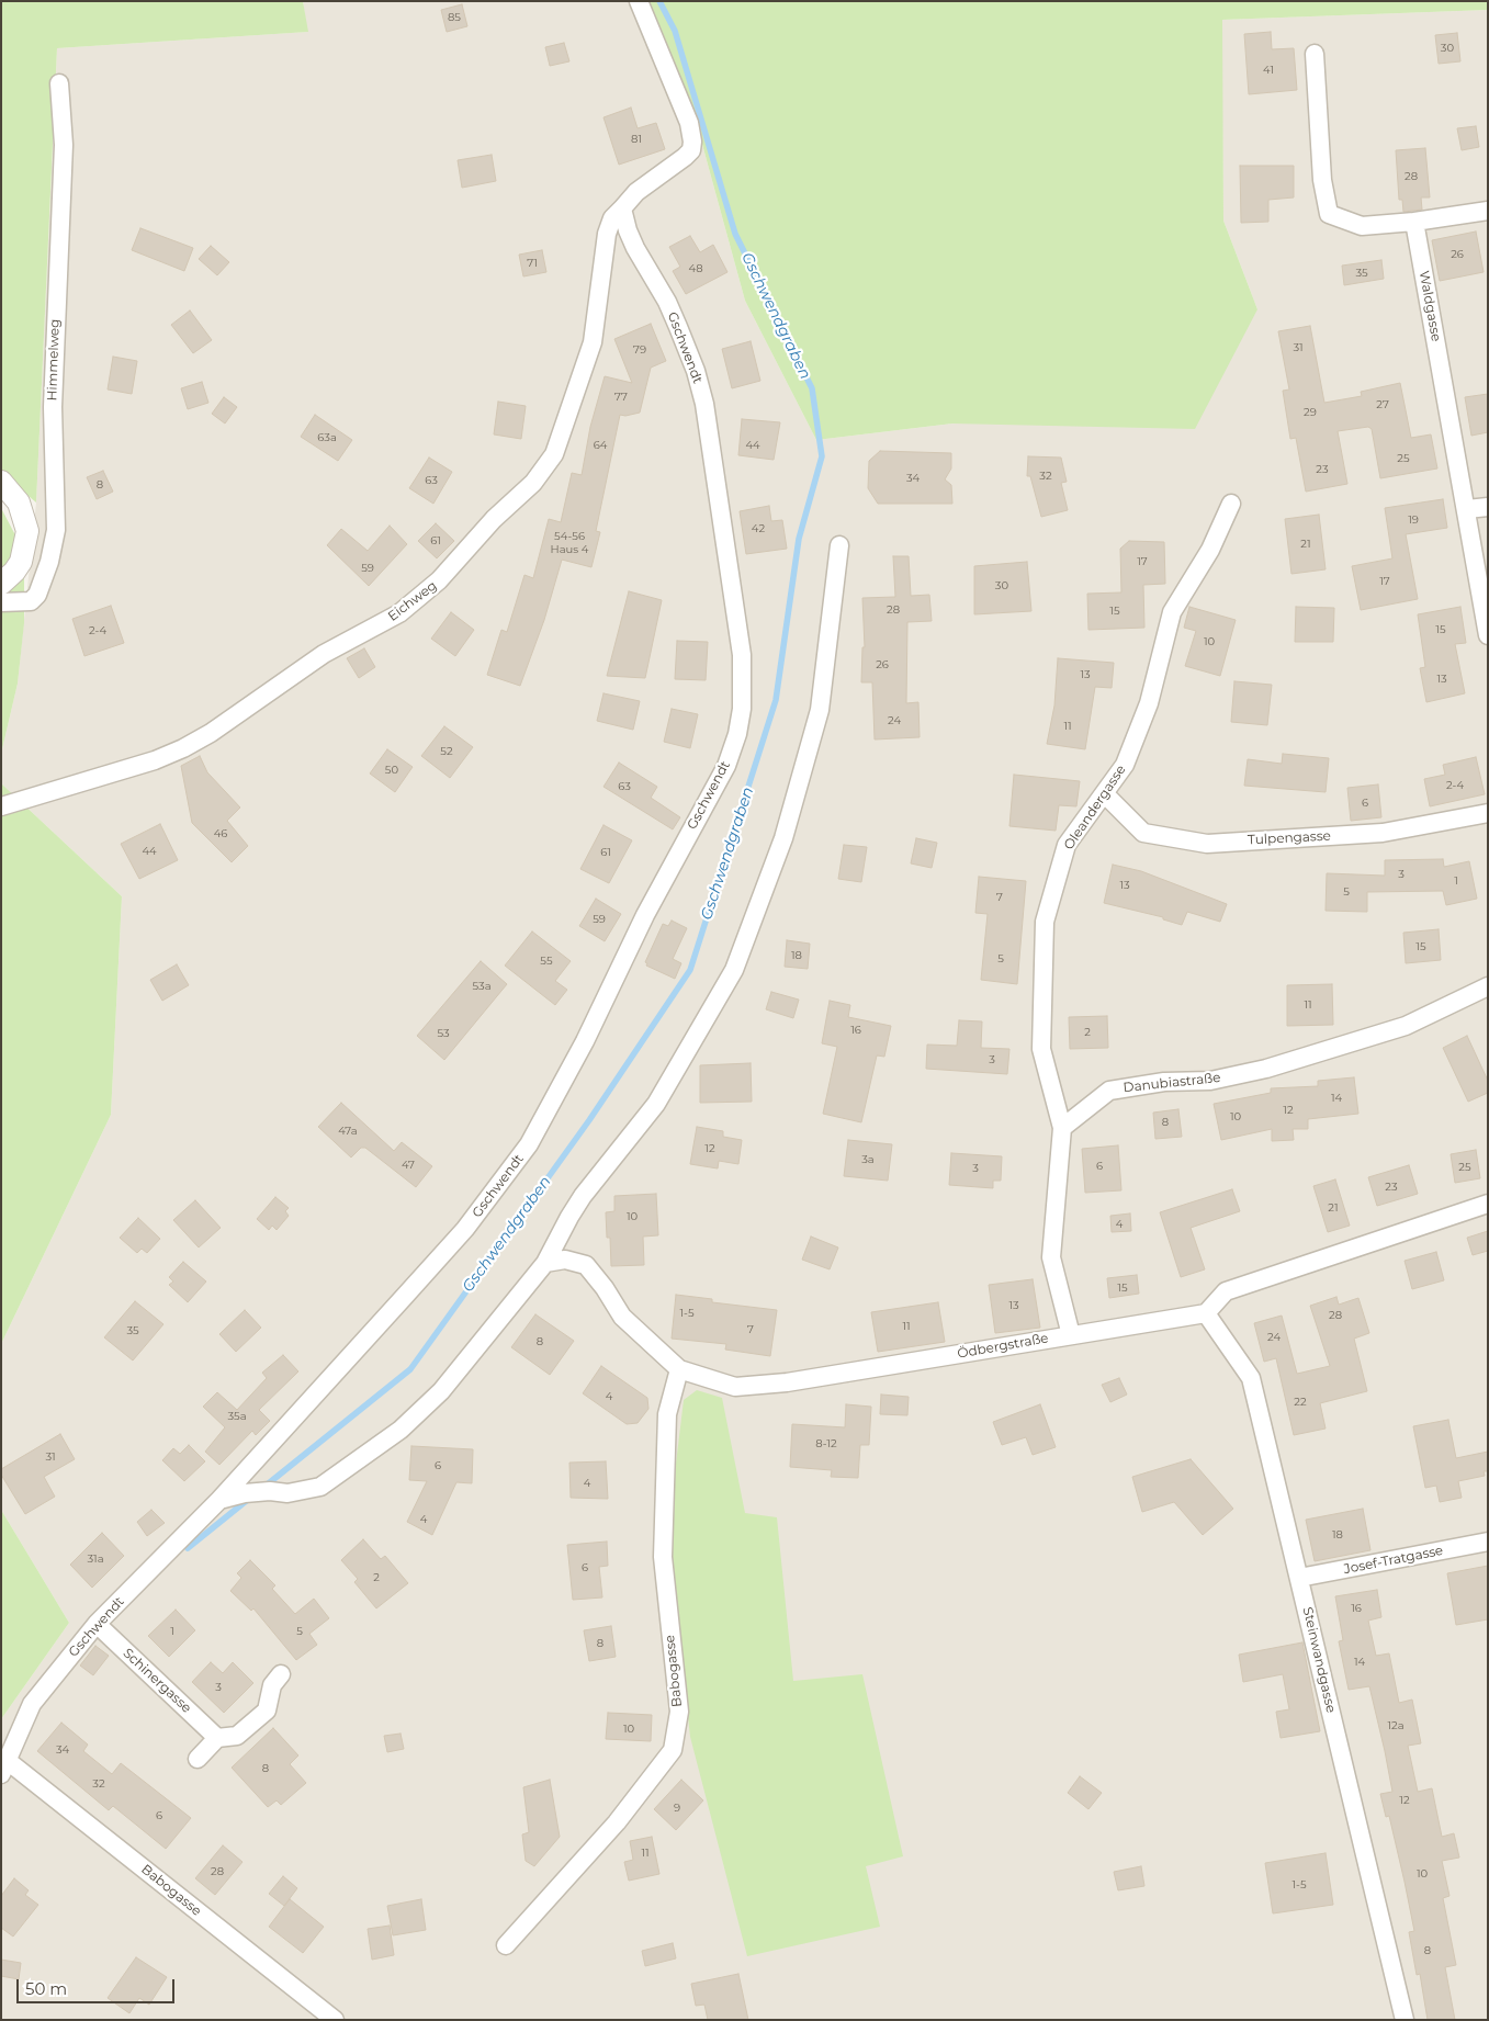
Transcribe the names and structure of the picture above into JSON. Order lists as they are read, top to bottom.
{
  "streets": {
    "street": [
      "Waldgasse",
      "Gschwendt",
      "Himmelweg",
      "Eichweg",
      "Oleandergasse",
      "Tulpengasse",
      "Danubiastraße",
      "Ödbergstraße",
      "Josef-Tratgasse",
      "Steinwandgasse",
      "Babogasse",
      "Schinergasse"
    ]
  },
  "crossings": [
    ["Gschwendt", "Eichweg"],
    ["Gschwendt", "Babogasse"],
    ["Gschwendt", "Schinergasse"],
    ["Oleandergasse", "Tulpengasse"],
    ["Oleandergasse", "Danubiastraße"],
    ["Ödbergstraße", "Steinwandgasse"],
    ["Ödbergstraße", "Babogasse"],
    ["Josef-Tratgasse", "Steinwandgasse"]
  ],
  "water": ["Gschwendgraben"],
  "house_numbers": [
    "85",
    "30",
    "41",
    "81",
    "28",
    "26",
    "71",
    "48",
    "35",
    "31",
    "79",
    "77",
    "27",
    "29",
    "63a",
    "64",
    "44",
    "25",
    "23",
    "32",
    "34",
    "63",
    "8",
    "19",
    "42",
    "54-56 Haus 4",
    "61",
    "21",
    "17",
    "59",
    "17",
    "30",
    "28",
    "15",
    "15",
    "2-4",
    "10",
    "26",
    "13",
    "13",
    "24",
    "11",
    "52",
    "50",
    "2-4",
    "63",
    "6",
    "46",
    "44",
    "61",
    "3",
    "1",
    "13",
    "5",
    "7",
    "59",
    "15",
    "18",
    "5",
    "55",
    "53a",
    "11",
    "16",
    "2",
    "53",
    "3",
    "14",
    "12",
    "10",
    "8",
    "47a",
    "12",
    "3a",
    "47",
    "6",
    "25",
    "3",
    "23",
    "21",
    "10",
    "4",
    "15",
    "13",
    "1-5",
    "28",
    "11",
    "7",
    "35",
    "24",
    "8",
    "4",
    "22",
    "35a",
    "8-12",
    "31",
    "6",
    "4",
    "4",
    "18",
    "31a",
    "6",
    "2",
    "16",
    "1",
    "5",
    "8",
    "14",
    "3",
    "12a",
    "10",
    "34",
    "8",
    "32",
    "12",
    "9",
    "6",
    "11",
    "28",
    "10",
    "1-5",
    "8"
  ],
  "scale_bar": "50 m"
}
